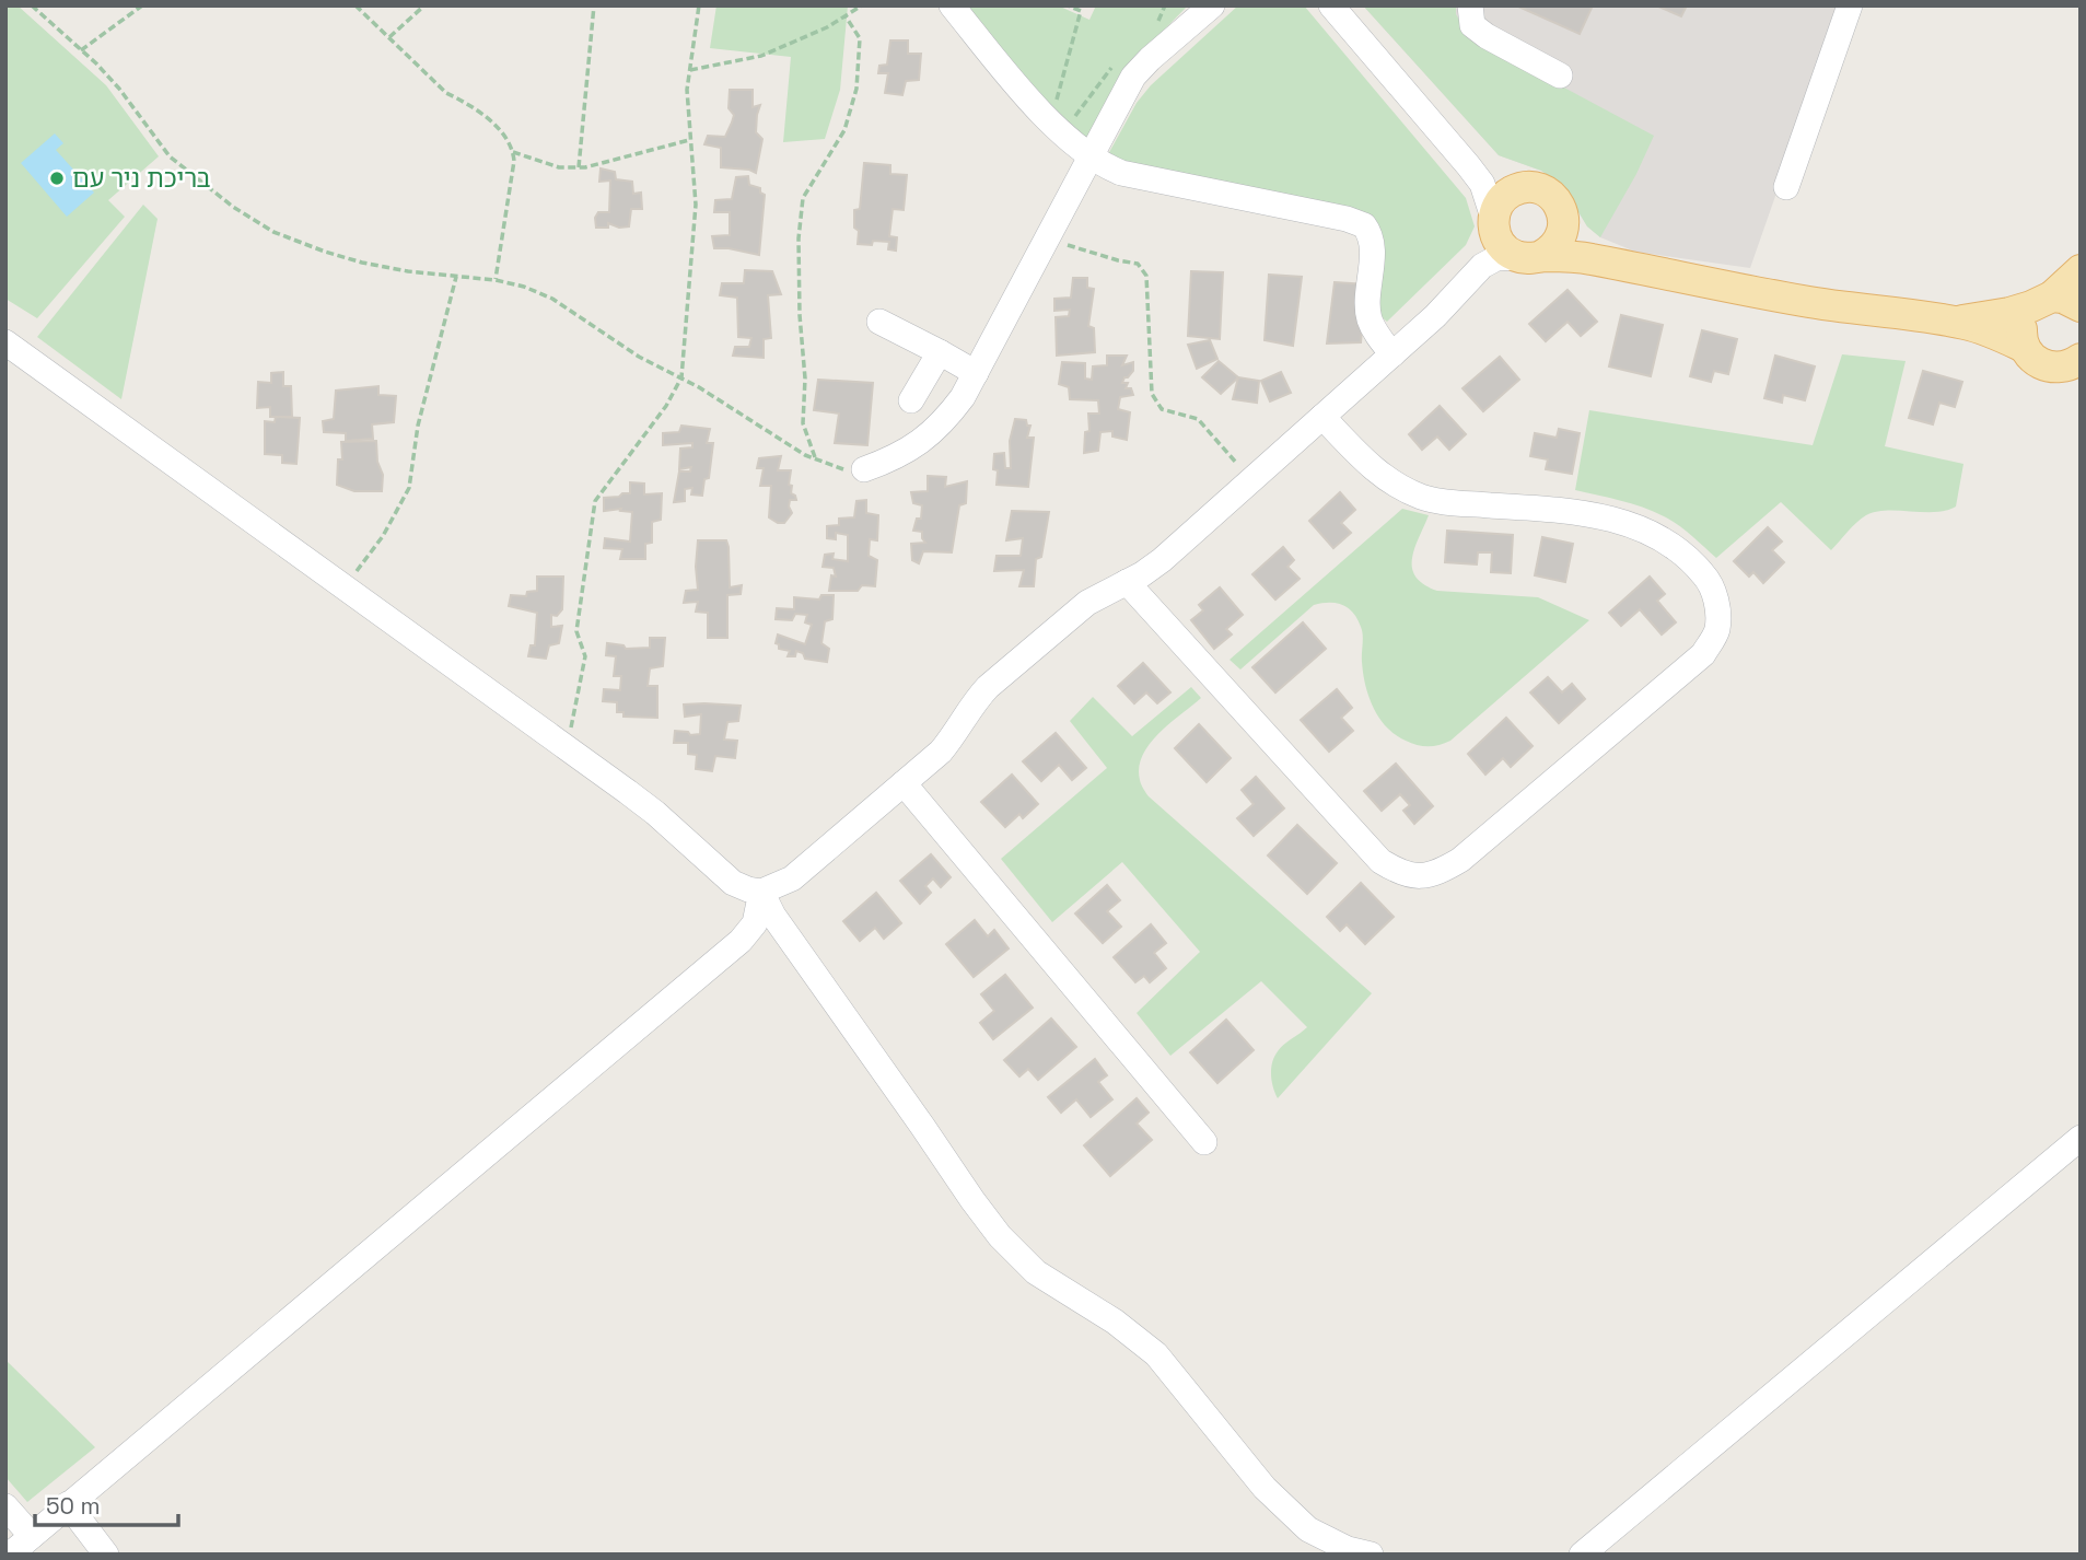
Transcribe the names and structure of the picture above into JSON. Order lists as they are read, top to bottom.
{
  "places": ["בריכת ניר עם"],
  "scale_bar": "50 m"
}
